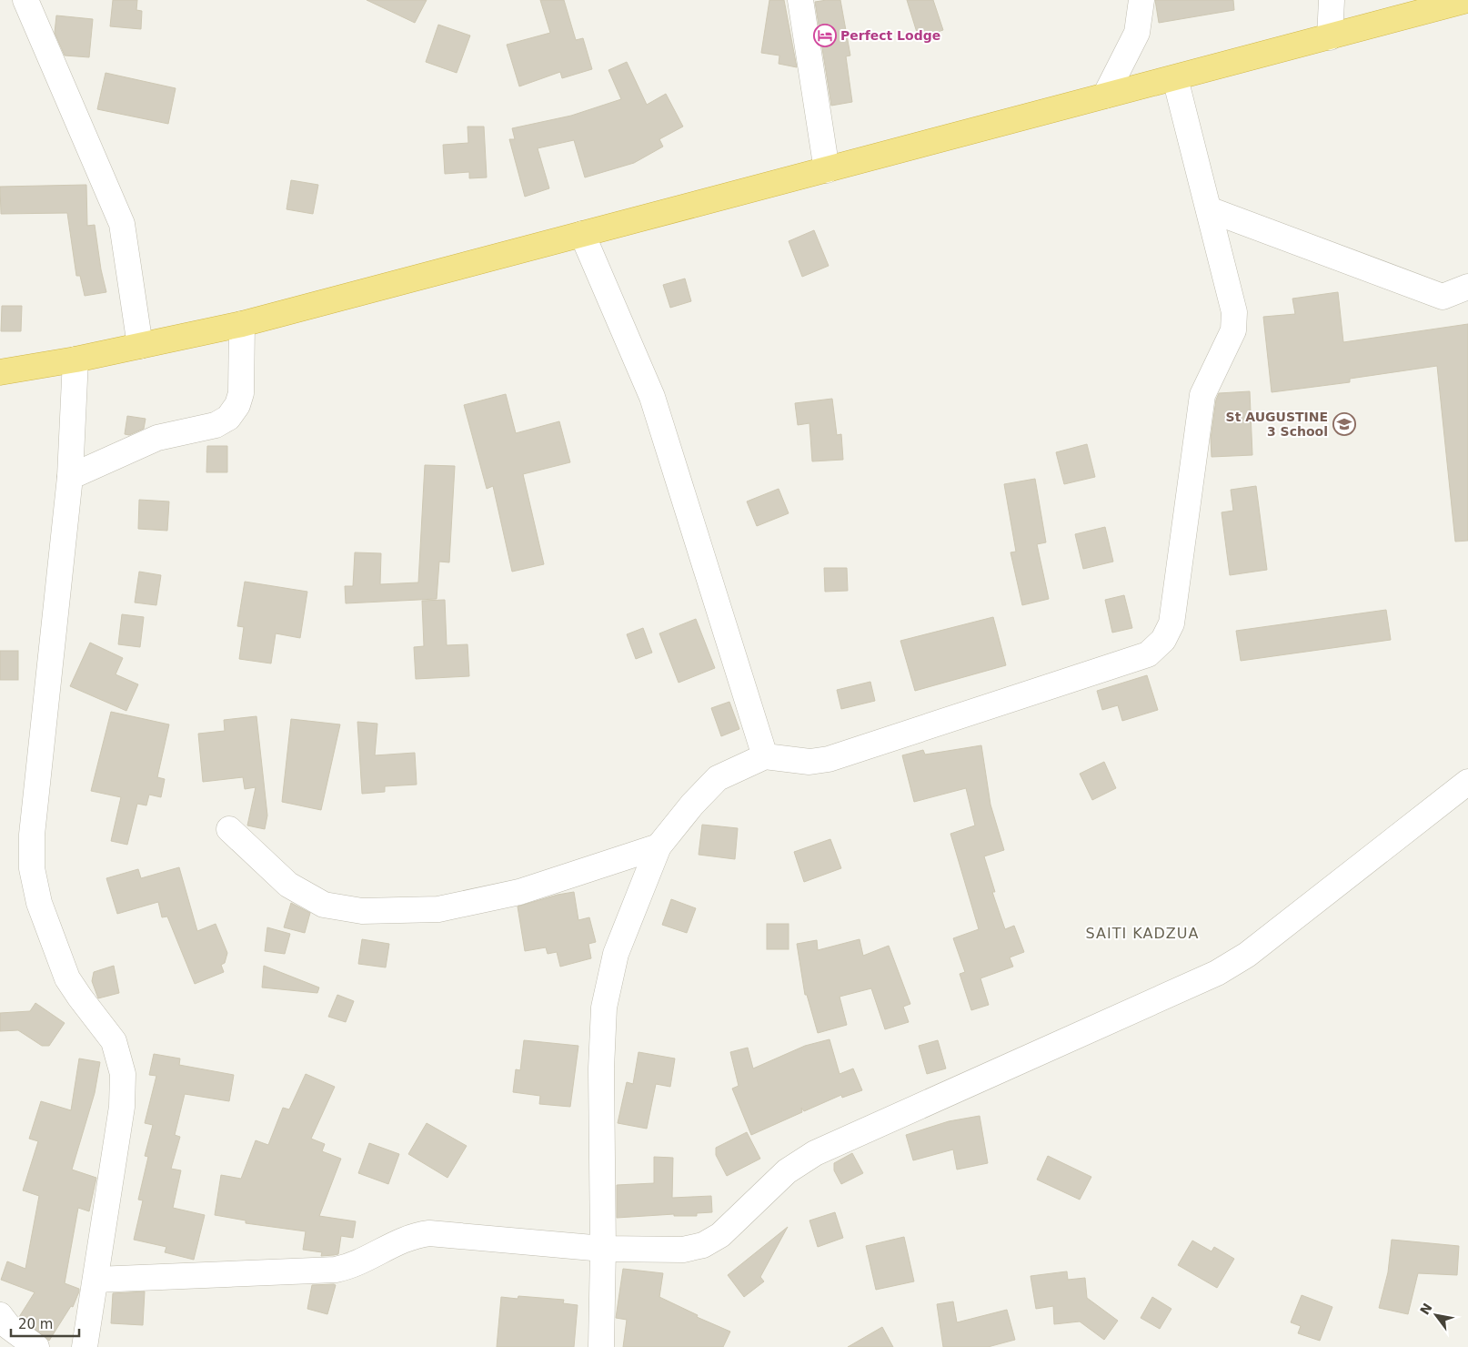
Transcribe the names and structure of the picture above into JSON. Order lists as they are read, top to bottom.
{
  "districts": ["SAITI KADZUA"],
  "places": {
    "hotel": ["Perfect Lodge"],
    "school or university": ["St AUGUSTINE 3 School"]
  },
  "scale_bar": "20 m",
  "north": "top left"
}
